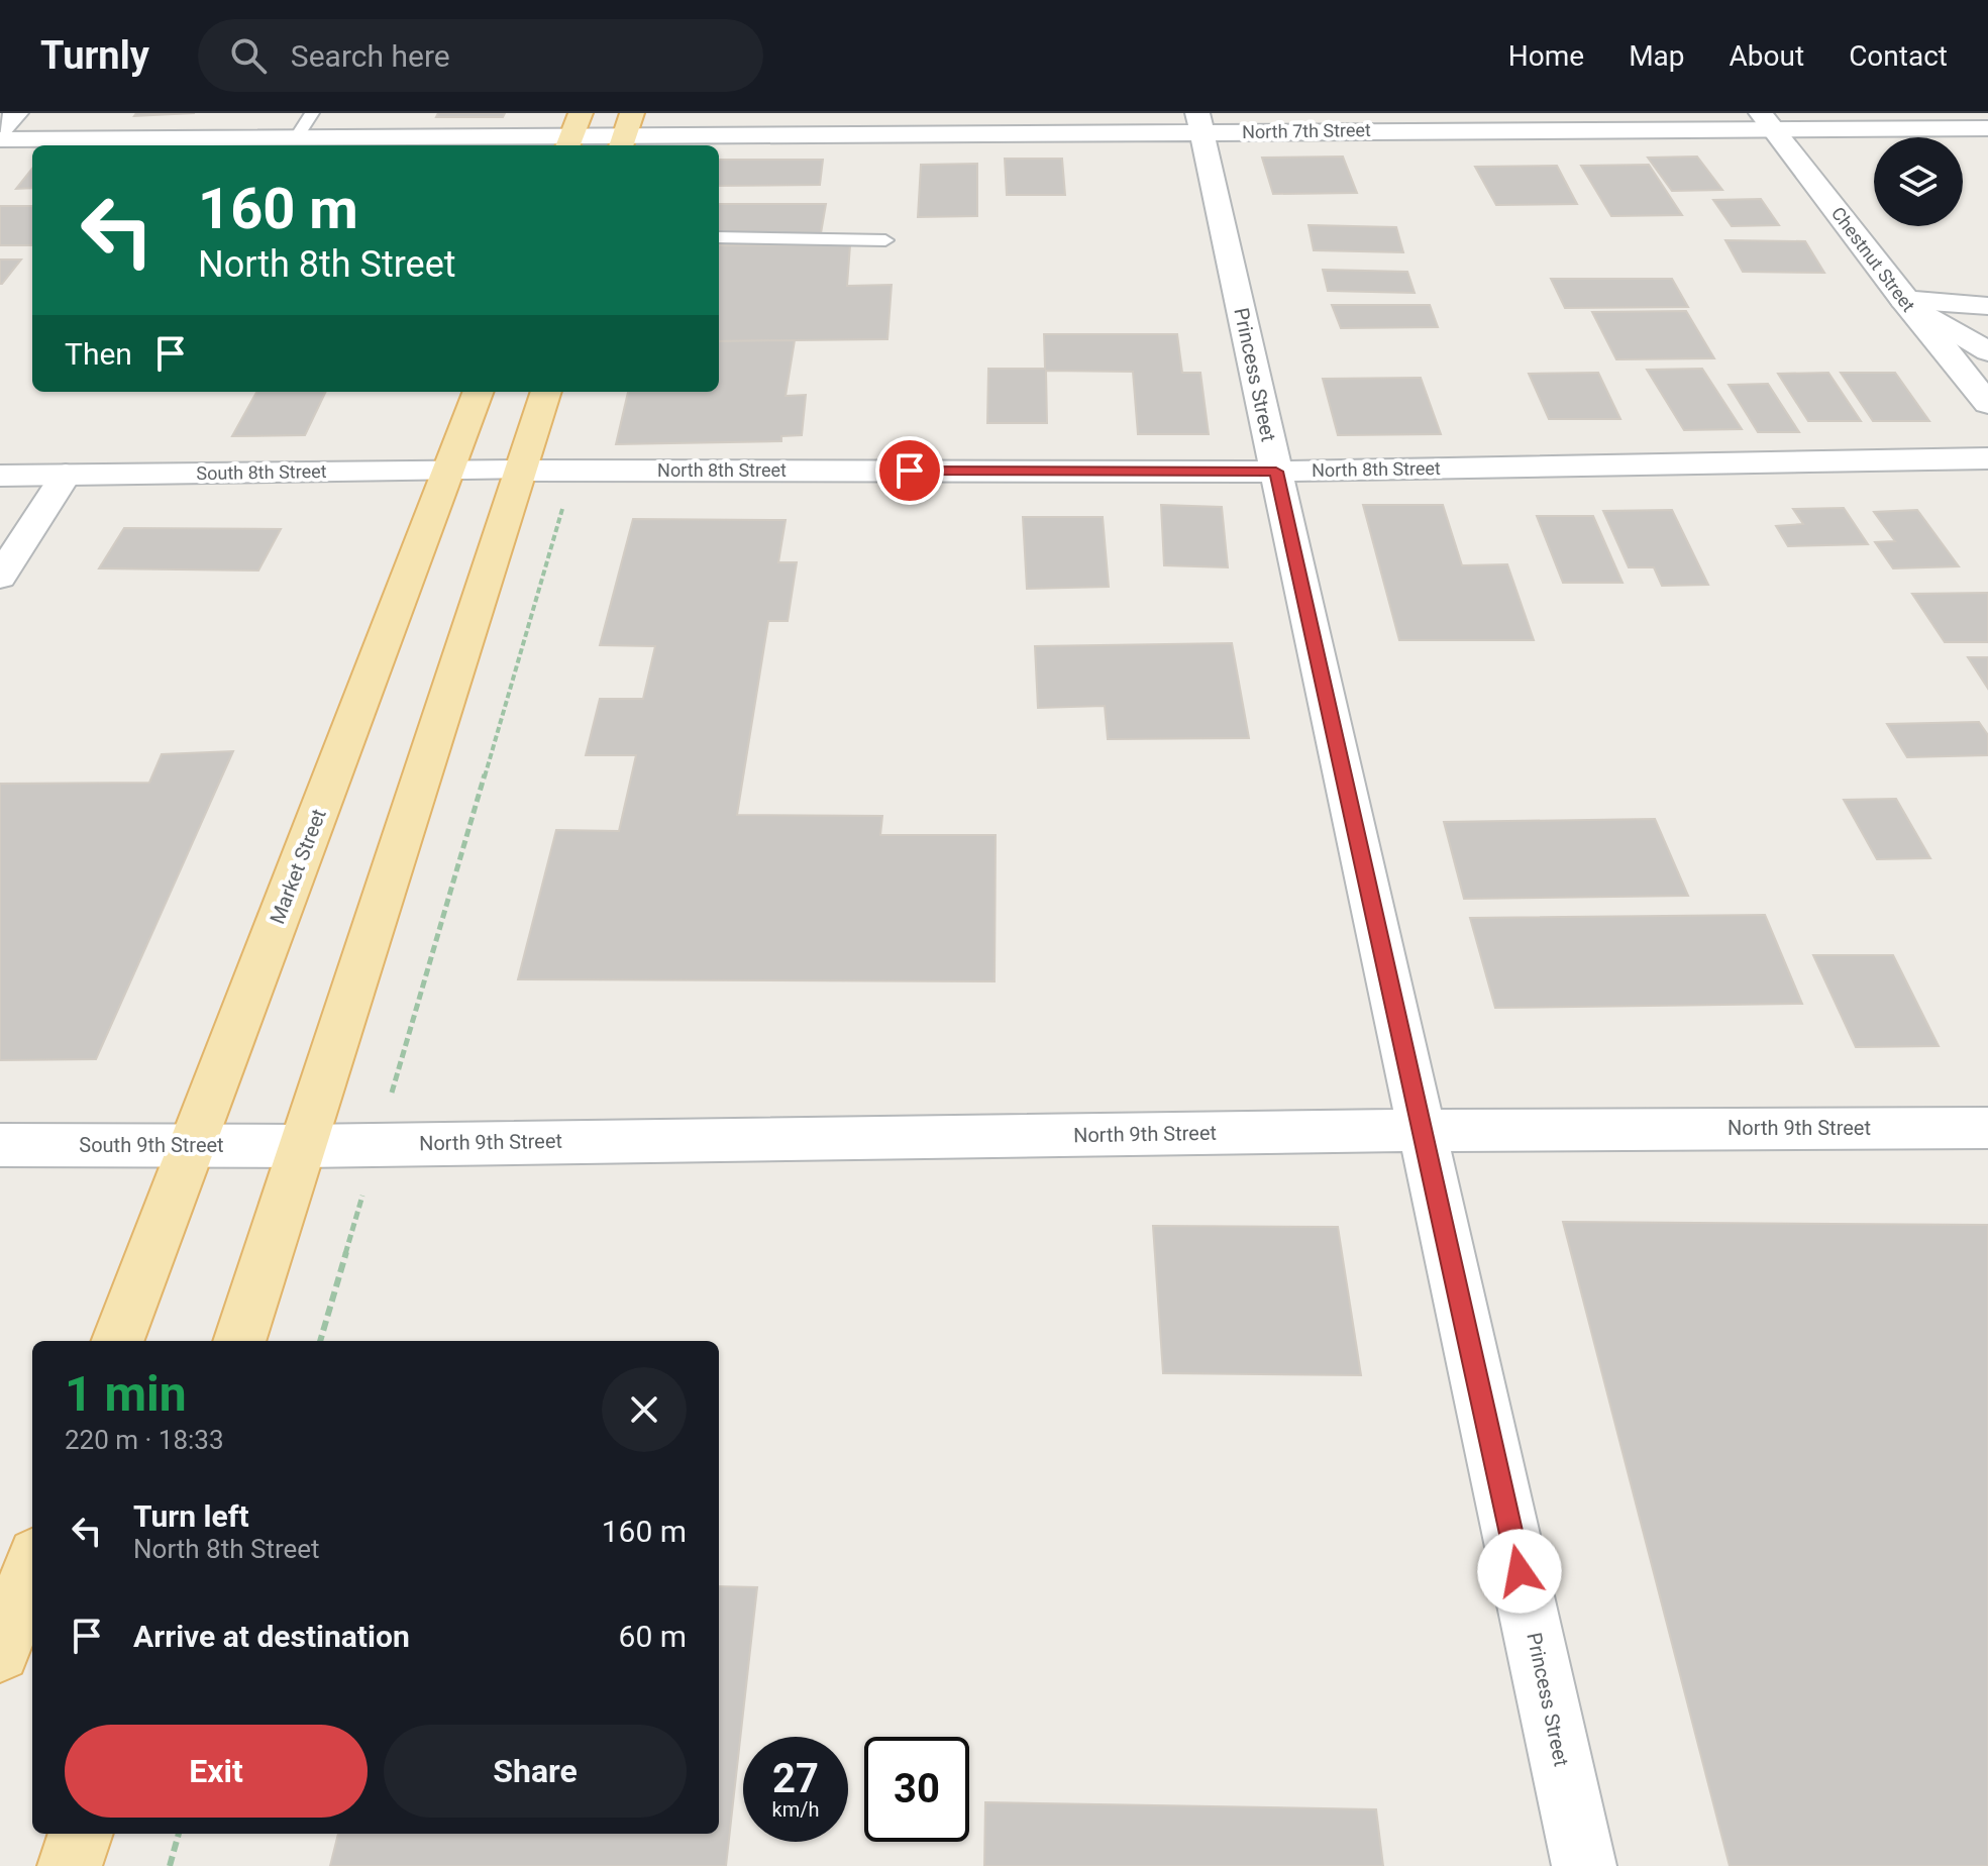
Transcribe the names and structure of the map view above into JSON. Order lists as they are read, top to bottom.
{
  "streets": {
    "main road": ["Market Street"],
    "street": [
      "North 7th Street",
      "Chestnut Street",
      "Princess Street",
      "North 8th Street",
      "South 8th Street",
      "North 9th Street",
      "South 9th Street"
    ]
  },
  "crossings": [
    ["North 7th Street", "Chestnut Street"],
    ["North 7th Street", "Princess Street"],
    ["Princess Street", "North 8th Street"],
    ["Princess Street", "North 9th Street"],
    ["North 8th Street", "South 8th Street"],
    ["South 8th Street", "Market Street"],
    ["Market Street", "South 9th Street"],
    ["North 9th Street", "South 9th Street"]
  ],
  "page": {
    "header": "Turnly",
    "search": "Search here",
    "nav": [
      "Home",
      "Map",
      "About",
      "Contact"
    ],
    "turn": ["160 m", "North 8th Street"],
    "then": "Then",
    "heading": ["1 min", "220 m · 18:33"],
    "list": [
      {
        "name": "Turn left",
        "note": "North 8th Street",
        "value": "160 m"
      },
      {
        "name": "Arrive at destination",
        "value": "60 m"
      }
    ],
    "buttons": ["Exit", "Share"],
    "speed": "27 km/h",
    "limit": "30"
  }
}
